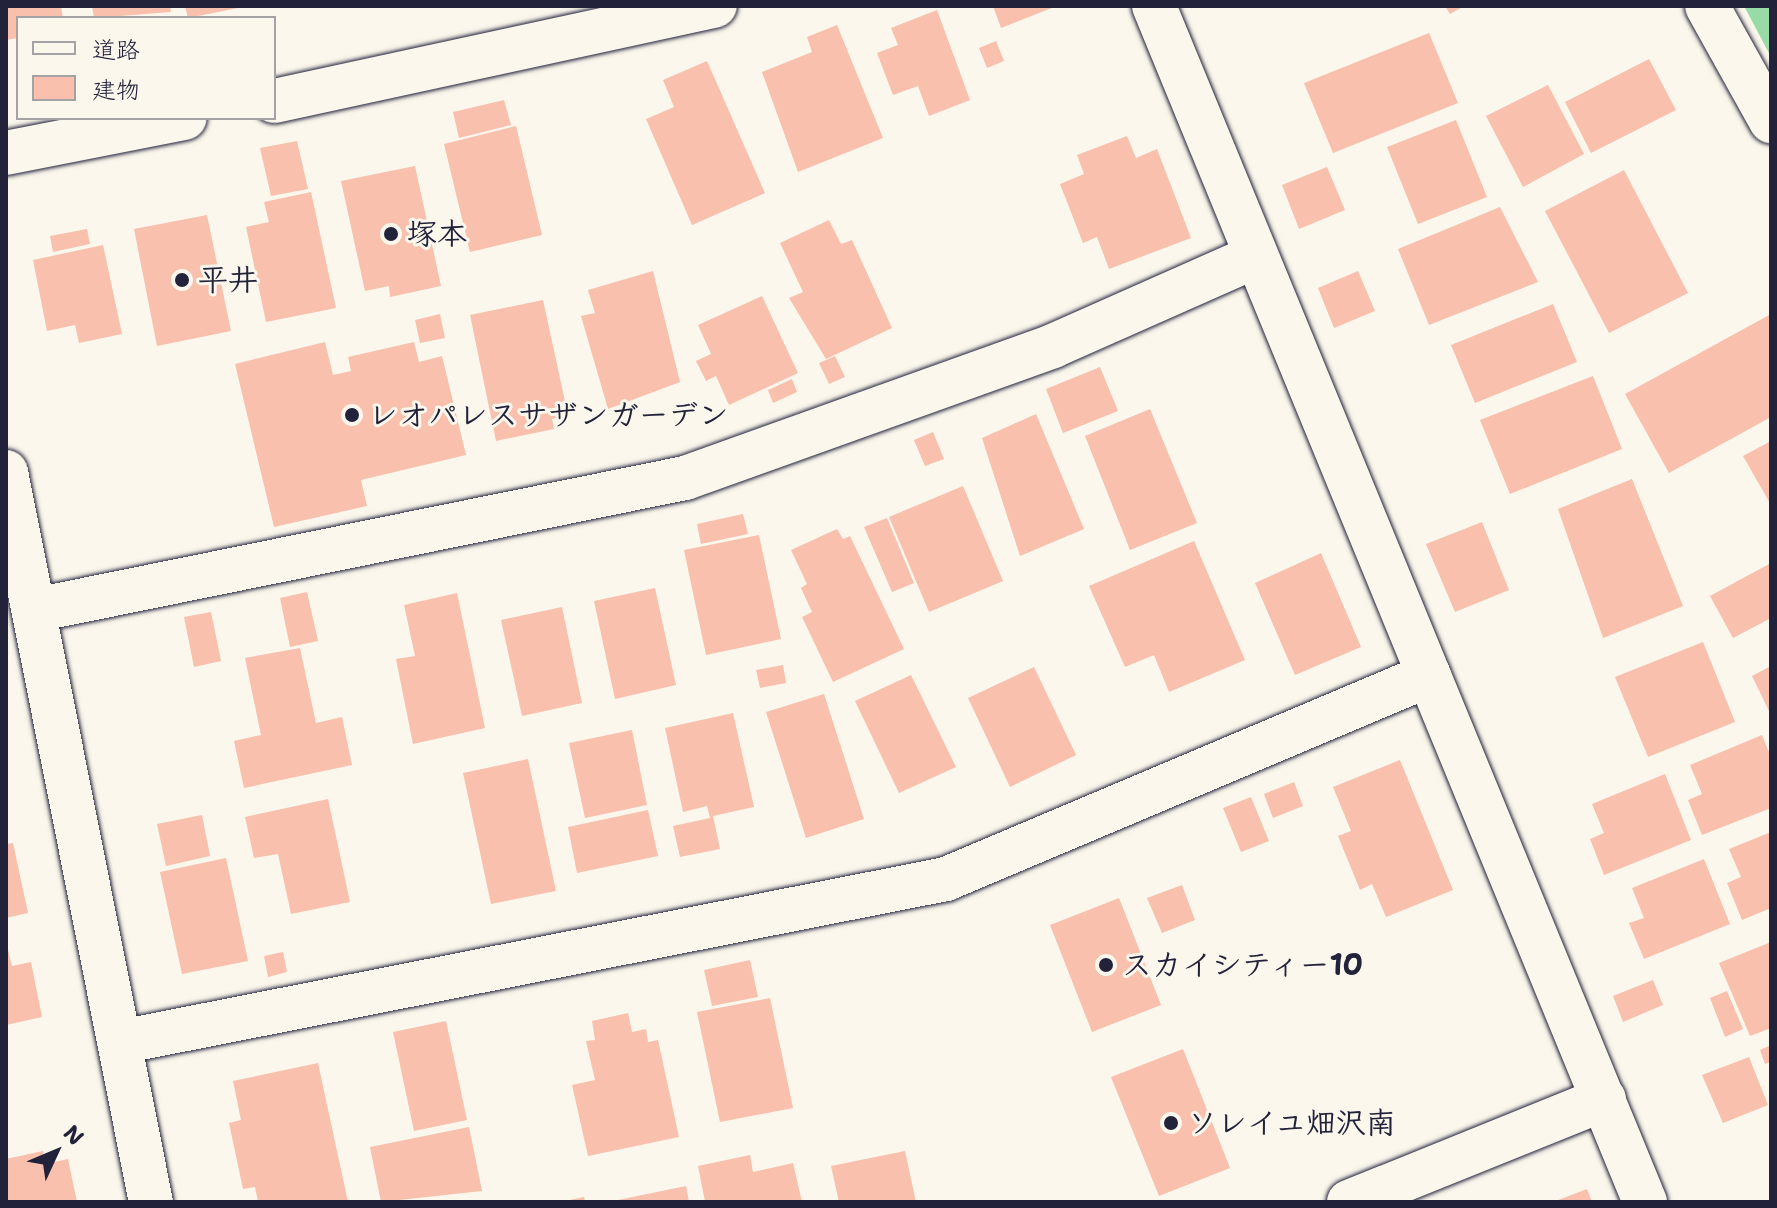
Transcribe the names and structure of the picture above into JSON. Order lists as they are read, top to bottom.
{
  "places": [
    "塚本",
    "平井",
    "レオパレスサザンガーデン",
    "スカイシティー10",
    "ソレイユ畑沢南"
  ],
  "legend": ["道路", "建物"],
  "north": "top right"
}
